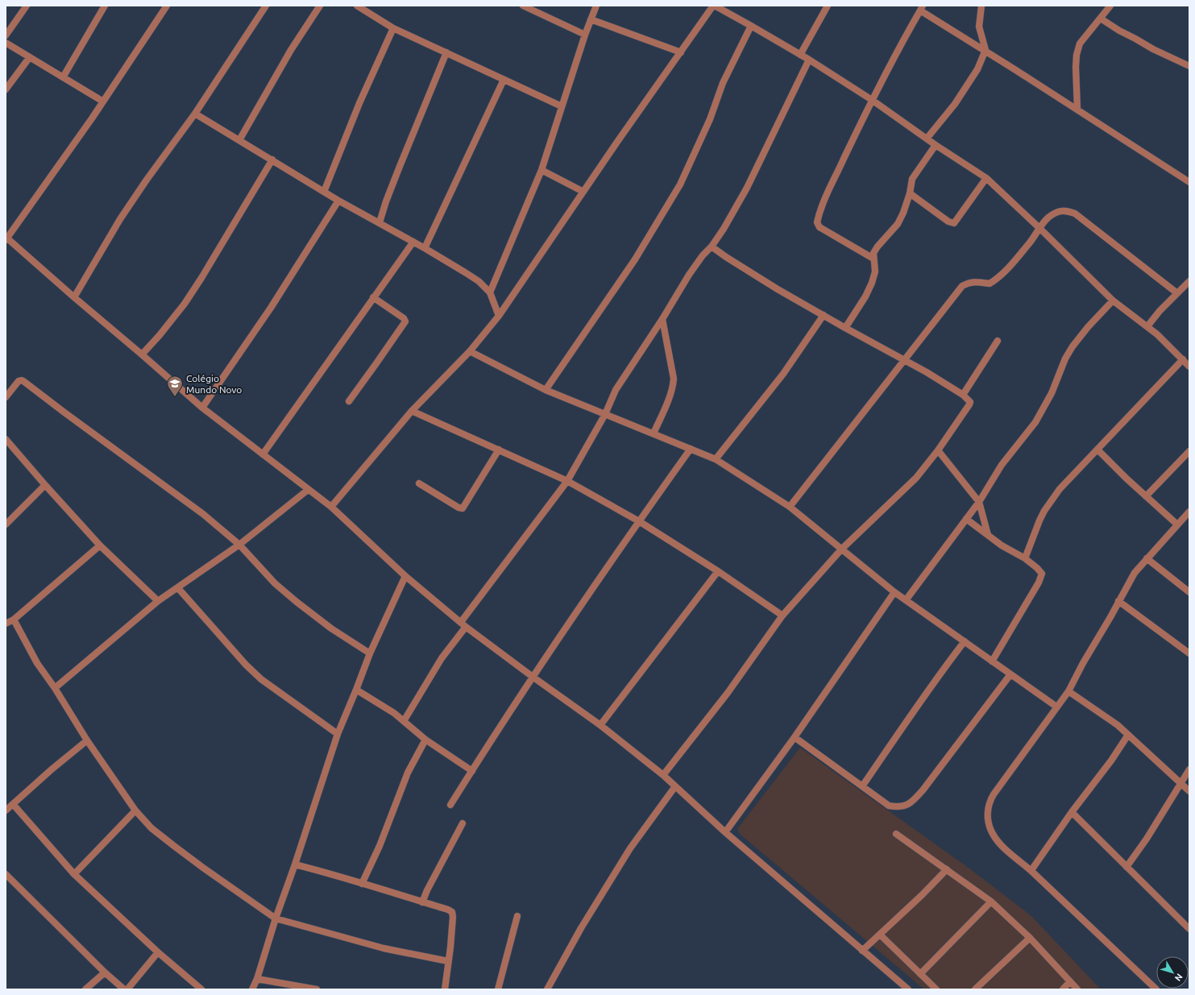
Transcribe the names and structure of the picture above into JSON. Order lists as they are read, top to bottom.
{
  "places": {
    "school or university": ["Colégio Mundo Novo"]
  },
  "north": "bottom right"
}
